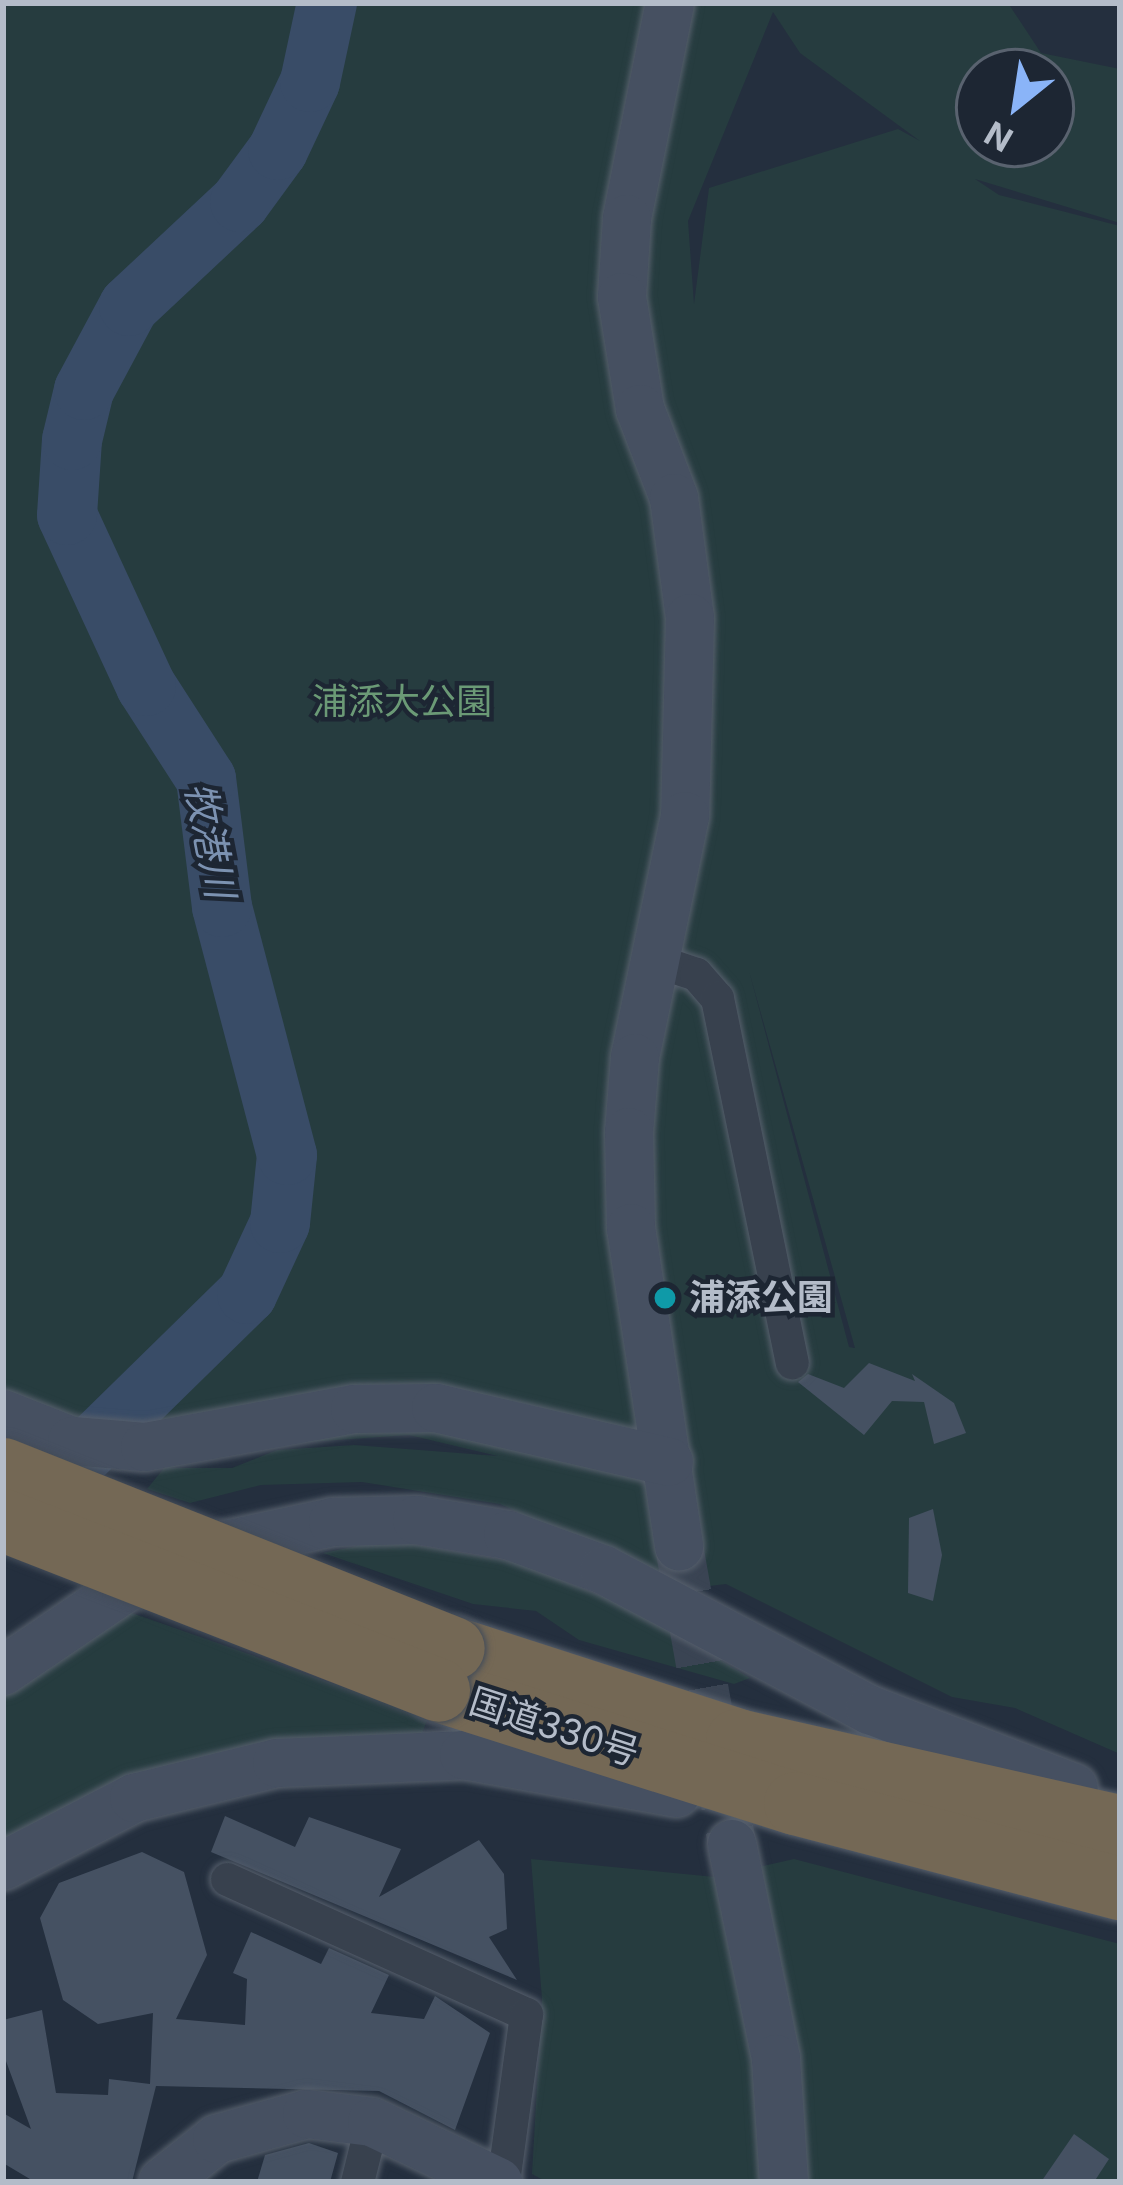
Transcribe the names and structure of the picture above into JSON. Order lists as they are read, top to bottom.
{
  "streets": {
    "highway": ["国道330号"]
  },
  "water": ["牧港川"],
  "parks": ["浦添大公園"],
  "places": ["浦添公園"],
  "north": "bottom left"
}
